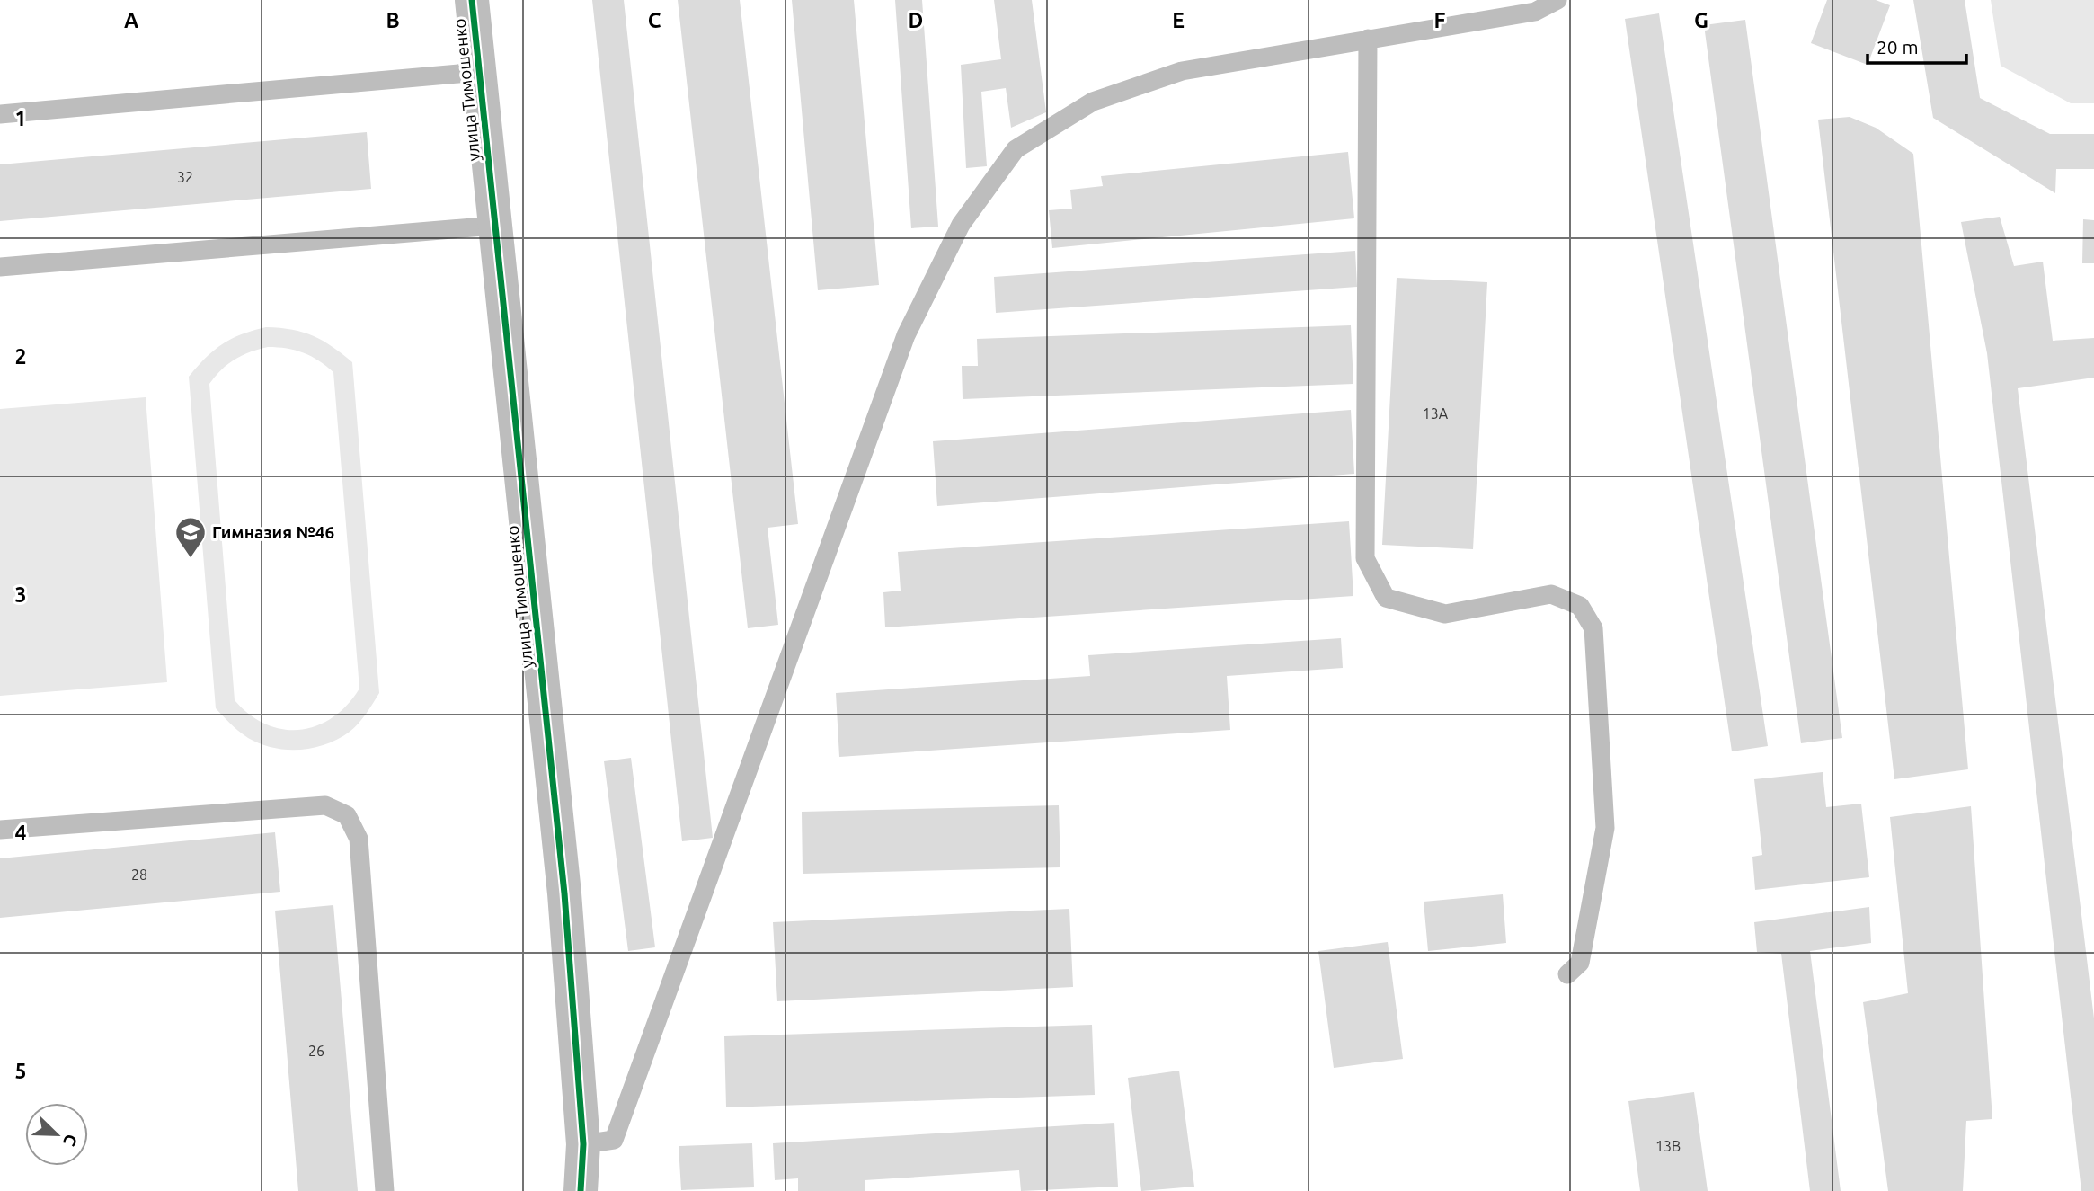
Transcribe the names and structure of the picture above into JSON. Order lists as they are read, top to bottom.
{
  "streets": {
    "street": ["улица Тимошенко"]
  },
  "places": {
    "school or university": ["Гимназия №46"]
  },
  "house_numbers": [
    "32",
    "13А",
    "28",
    "26",
    "13В"
  ],
  "scale_bar": "20 m",
  "north": "bottom right",
  "grid": {
    "columns": [
      "A",
      "B",
      "C",
      "D",
      "E",
      "F",
      "G"
    ],
    "rows": [
      "1",
      "2",
      "3",
      "4",
      "5"
    ]
  }
}
